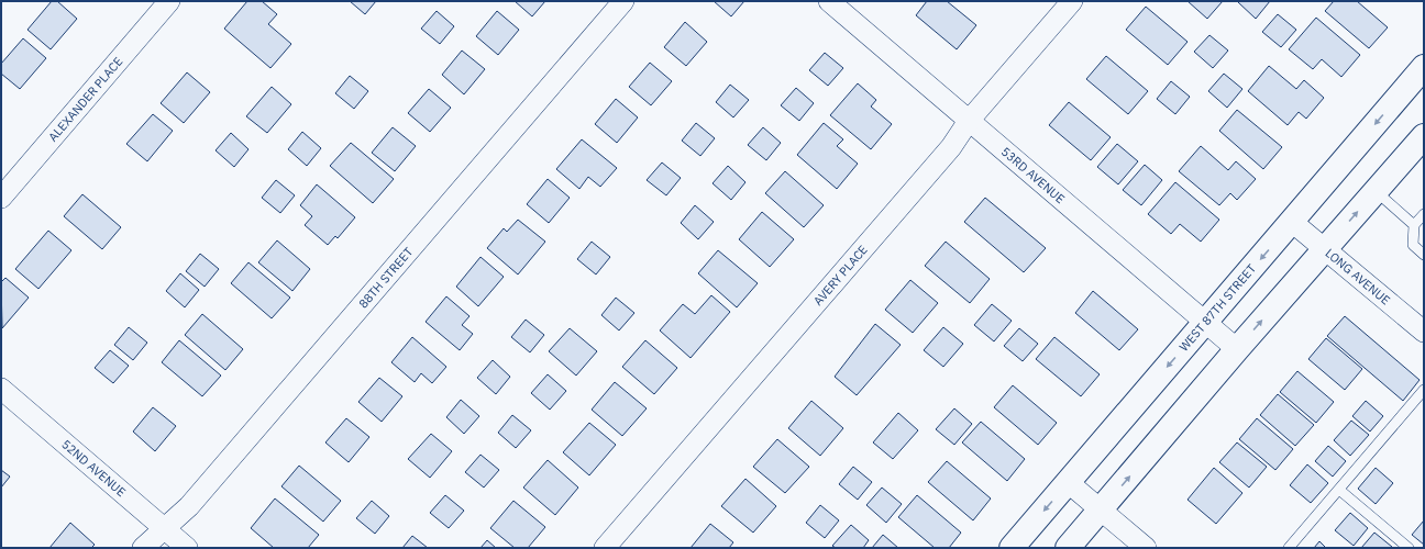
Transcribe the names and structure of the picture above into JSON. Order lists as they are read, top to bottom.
{
  "streets": {
    "main road": ["WEST 87TH STREET"],
    "street": [
      "ALEXANDER PLACE",
      "53RD AVENUE",
      "AVERY PLACE",
      "LONG AVENUE",
      "88TH STREET",
      "52ND AVENUE"
    ]
  },
  "crossings": [
    ["53RD AVENUE", "AVERY PLACE"],
    ["53RD AVENUE", "WEST 87TH STREET"],
    ["LONG AVENUE", "WEST 87TH STREET"],
    ["88TH STREET", "52ND AVENUE"]
  ]
}
